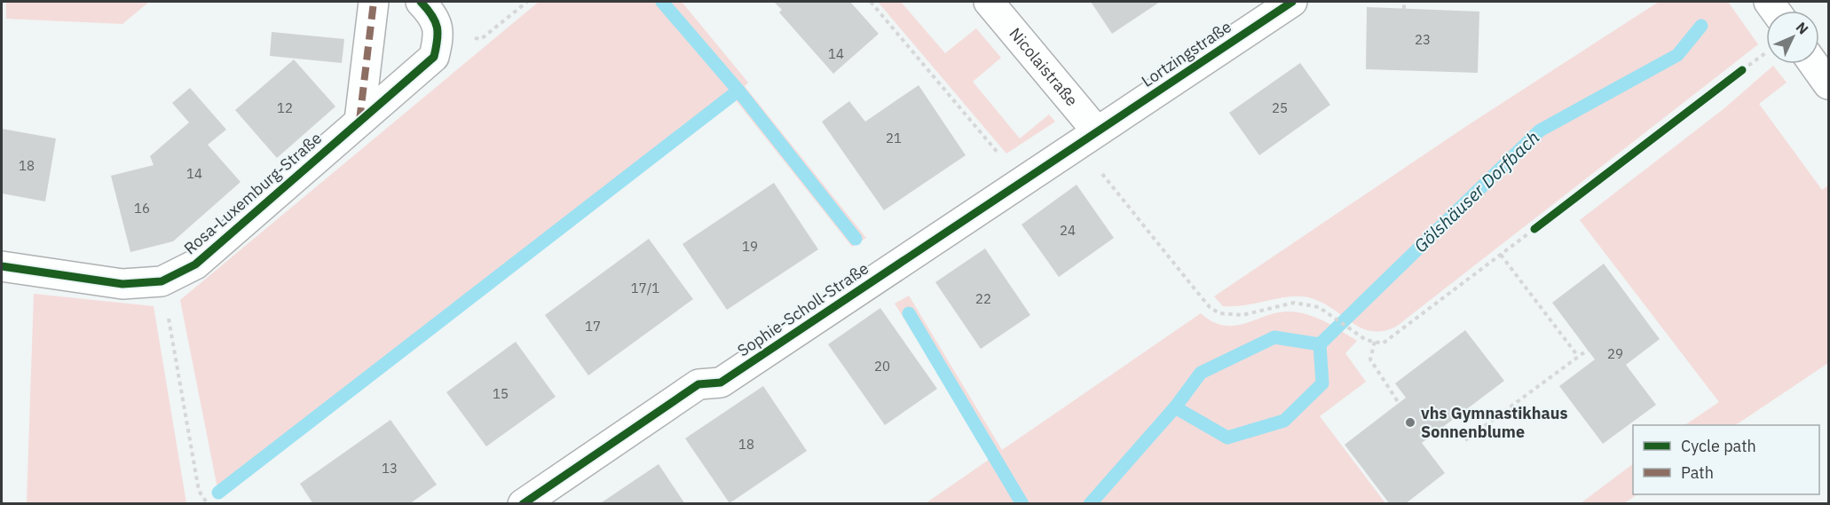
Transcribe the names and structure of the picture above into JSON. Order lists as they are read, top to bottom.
{
  "streets": {
    "street": [
      "Lortzingstraße",
      "Nicolaistraße",
      "Rosa-Luxemburg-Straße",
      "Sophie-Scholl-Straße"
    ]
  },
  "crossings": [
    ["Lortzingstraße", "Nicolaistraße"],
    ["Lortzingstraße", "Sophie-Scholl-Straße"],
    ["Nicolaistraße", "Sophie-Scholl-Straße"]
  ],
  "water": ["Gölshäuser Dorfbach"],
  "places": ["vhs Gymnastikhaus Sonnenblume"],
  "house_numbers": [
    "23",
    "14",
    "12",
    "25",
    "21",
    "18",
    "14",
    "16",
    "24",
    "19",
    "17/1",
    "22",
    "17",
    "29",
    "20",
    "15",
    "18",
    "13"
  ],
  "legend": ["Cycle path", "Path"],
  "north": "top right"
}
